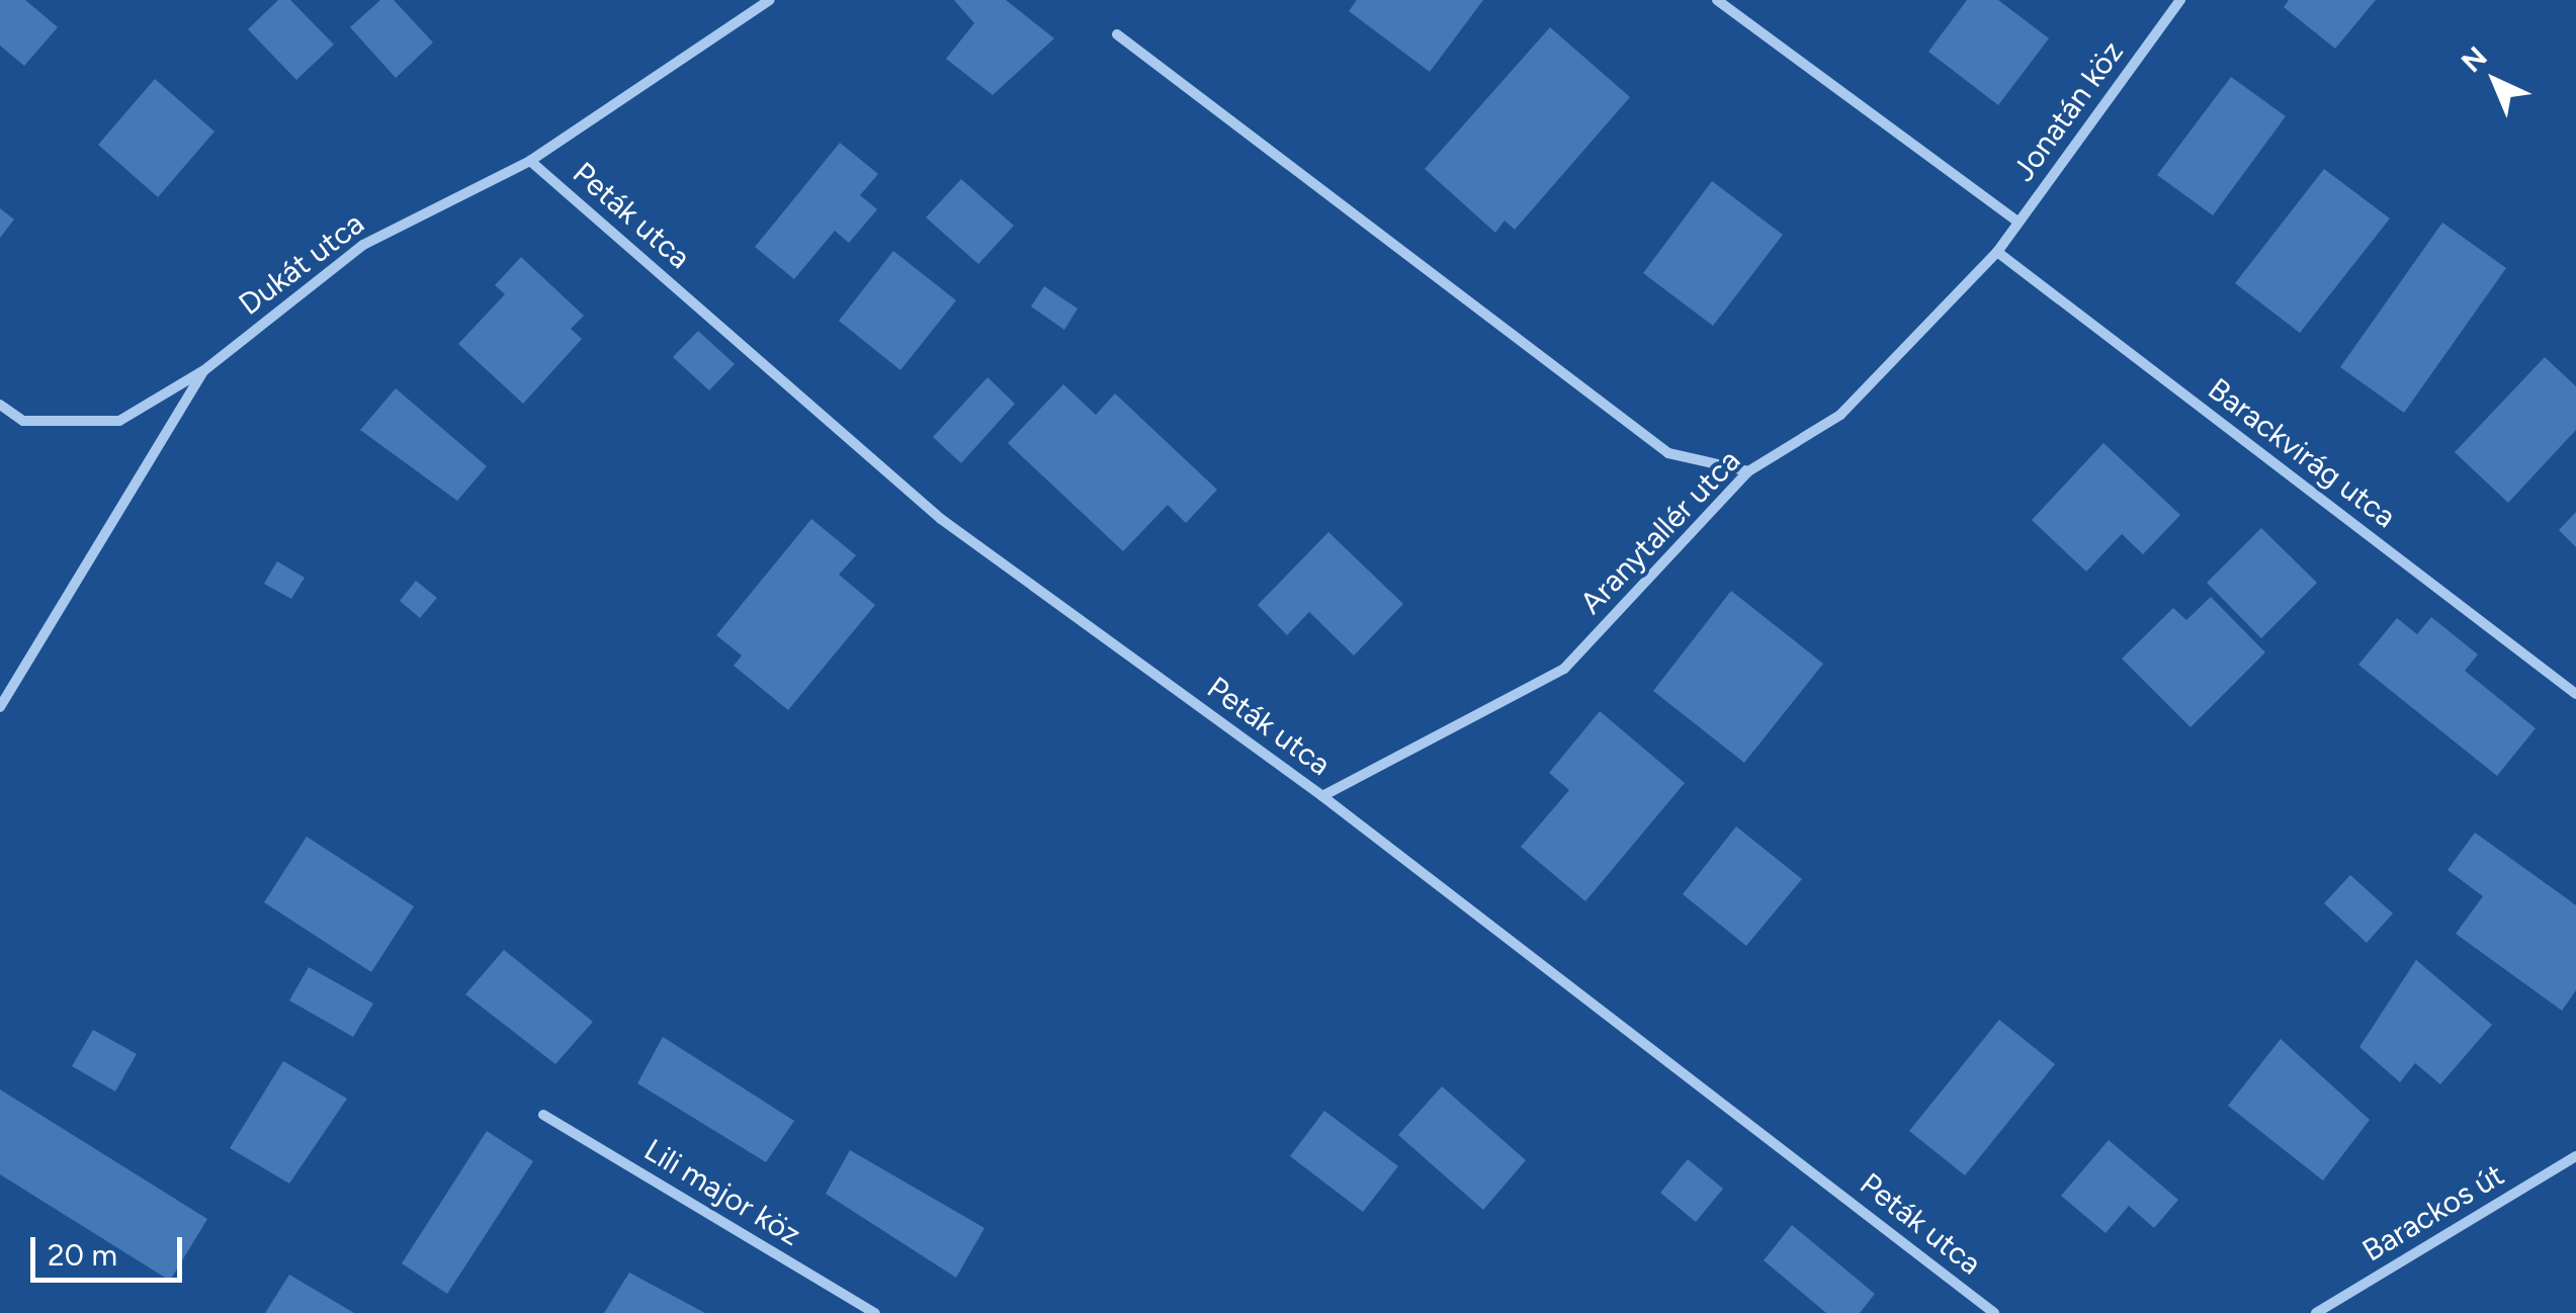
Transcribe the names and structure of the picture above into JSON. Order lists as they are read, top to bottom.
{
  "streets": {
    "street": [
      "Jonatán köz",
      "Peták utca",
      "Dukát utca",
      "Barackvirág utca",
      "Aranytallér utca",
      "Lili major köz",
      "Barackos út"
    ]
  },
  "crossings": [
    ["Jonatán köz", "Barackvirág utca"],
    ["Jonatán köz", "Aranytallér utca"],
    ["Peták utca", "Dukát utca"],
    ["Peták utca", "Aranytallér utca"],
    ["Barackvirág utca", "Aranytallér utca"]
  ],
  "scale_bar": "20 m",
  "north": "top left"
}
